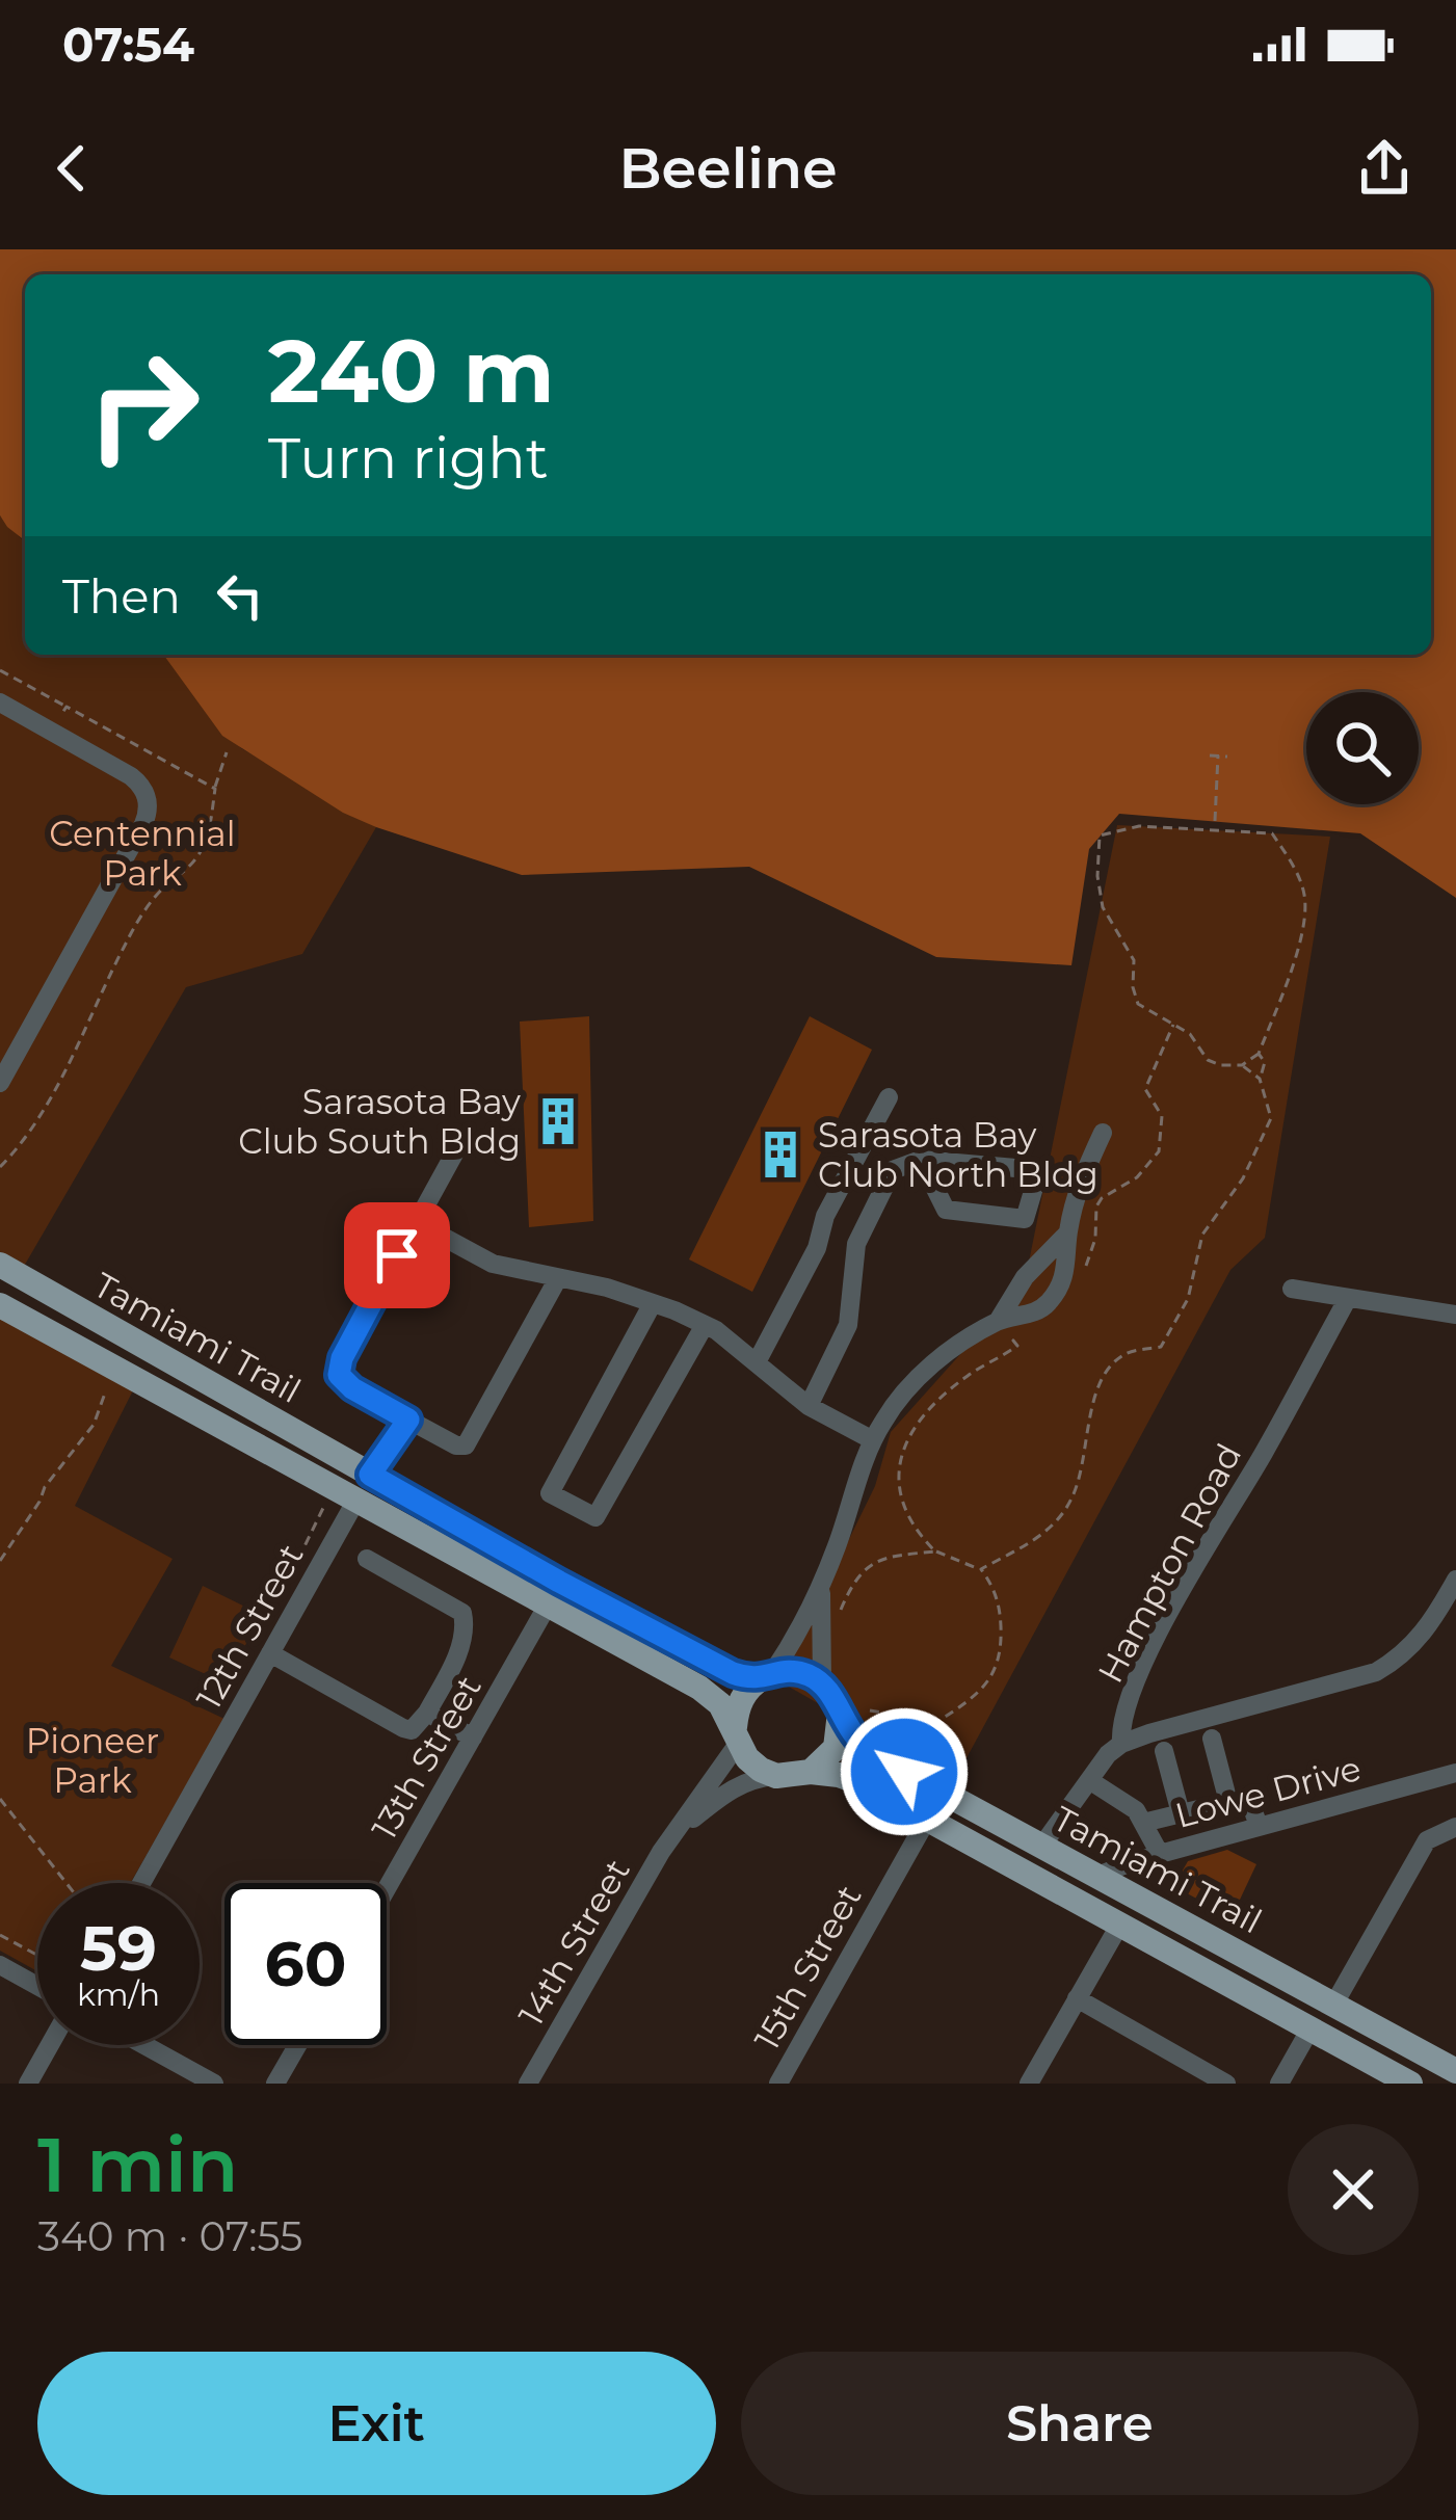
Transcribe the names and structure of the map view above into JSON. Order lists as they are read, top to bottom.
{
  "streets": {
    "main road": ["Tamiami Trail"],
    "street": [
      "Hampton Road",
      "12th Street",
      "13th Street",
      "Lowe Drive",
      "14th Street",
      "15th Street"
    ]
  },
  "crossings": [
    ["Tamiami Trail", "Hampton Road"],
    ["Tamiami Trail", "12th Street"],
    ["Tamiami Trail", "13th Street"],
    ["Tamiami Trail", "Lowe Drive"],
    ["Tamiami Trail", "14th Street"],
    ["Tamiami Trail", "15th Street"]
  ],
  "parks": ["Centennial Park", "Pioneer Park"],
  "places": {
    "building": ["Sarasota Bay Club South Bldg", "Sarasota Bay Club North Bldg"]
  },
  "page": {
    "status": "07:54",
    "header": "Beeline",
    "turn": ["240 m", "Turn right"],
    "then": "Then",
    "speed": "59 km/h",
    "limit": "60",
    "heading": ["1 min", "340 m · 07:55"],
    "buttons": ["Exit", "Share"]
  }
}
